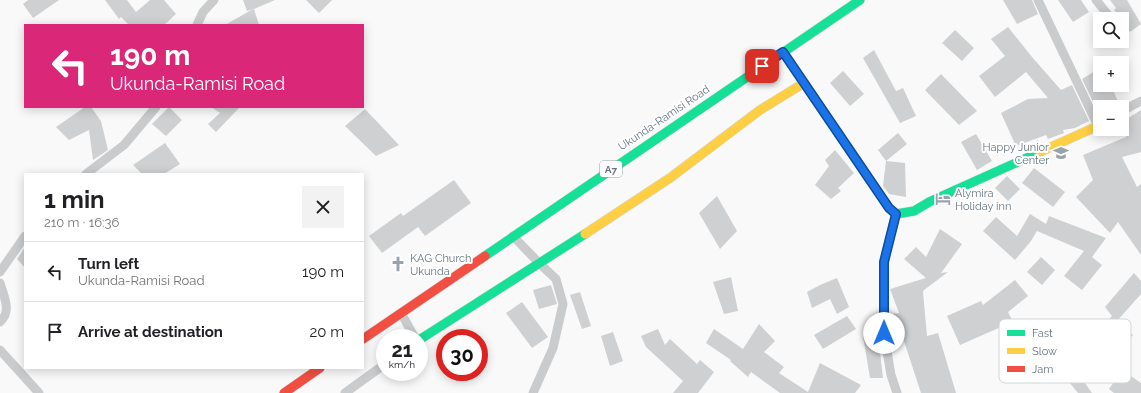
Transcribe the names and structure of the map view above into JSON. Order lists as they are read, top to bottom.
{
  "streets": {
    "main road": ["Ukunda-Ramisi Road", "A7"]
  },
  "places": {
    "school or university": ["Happy Junior Center"],
    "hotel": ["Alymira Holiday inn"],
    "church": ["KAG Church Ukunda"]
  },
  "legend": ["Fast", "Slow", "Jam"],
  "page": {
    "map_buttons": ["+", "−"],
    "turn": ["190 m", "Ukunda-Ramisi Road"],
    "heading": ["1 min", "210 m · 16:36"],
    "list": [
      {
        "name": "Turn left",
        "note": "Ukunda-Ramisi Road",
        "value": "190 m"
      },
      {
        "name": "Arrive at destination",
        "value": "20 m"
      }
    ],
    "speed": "21 km/h",
    "limit": "30"
  }
}
